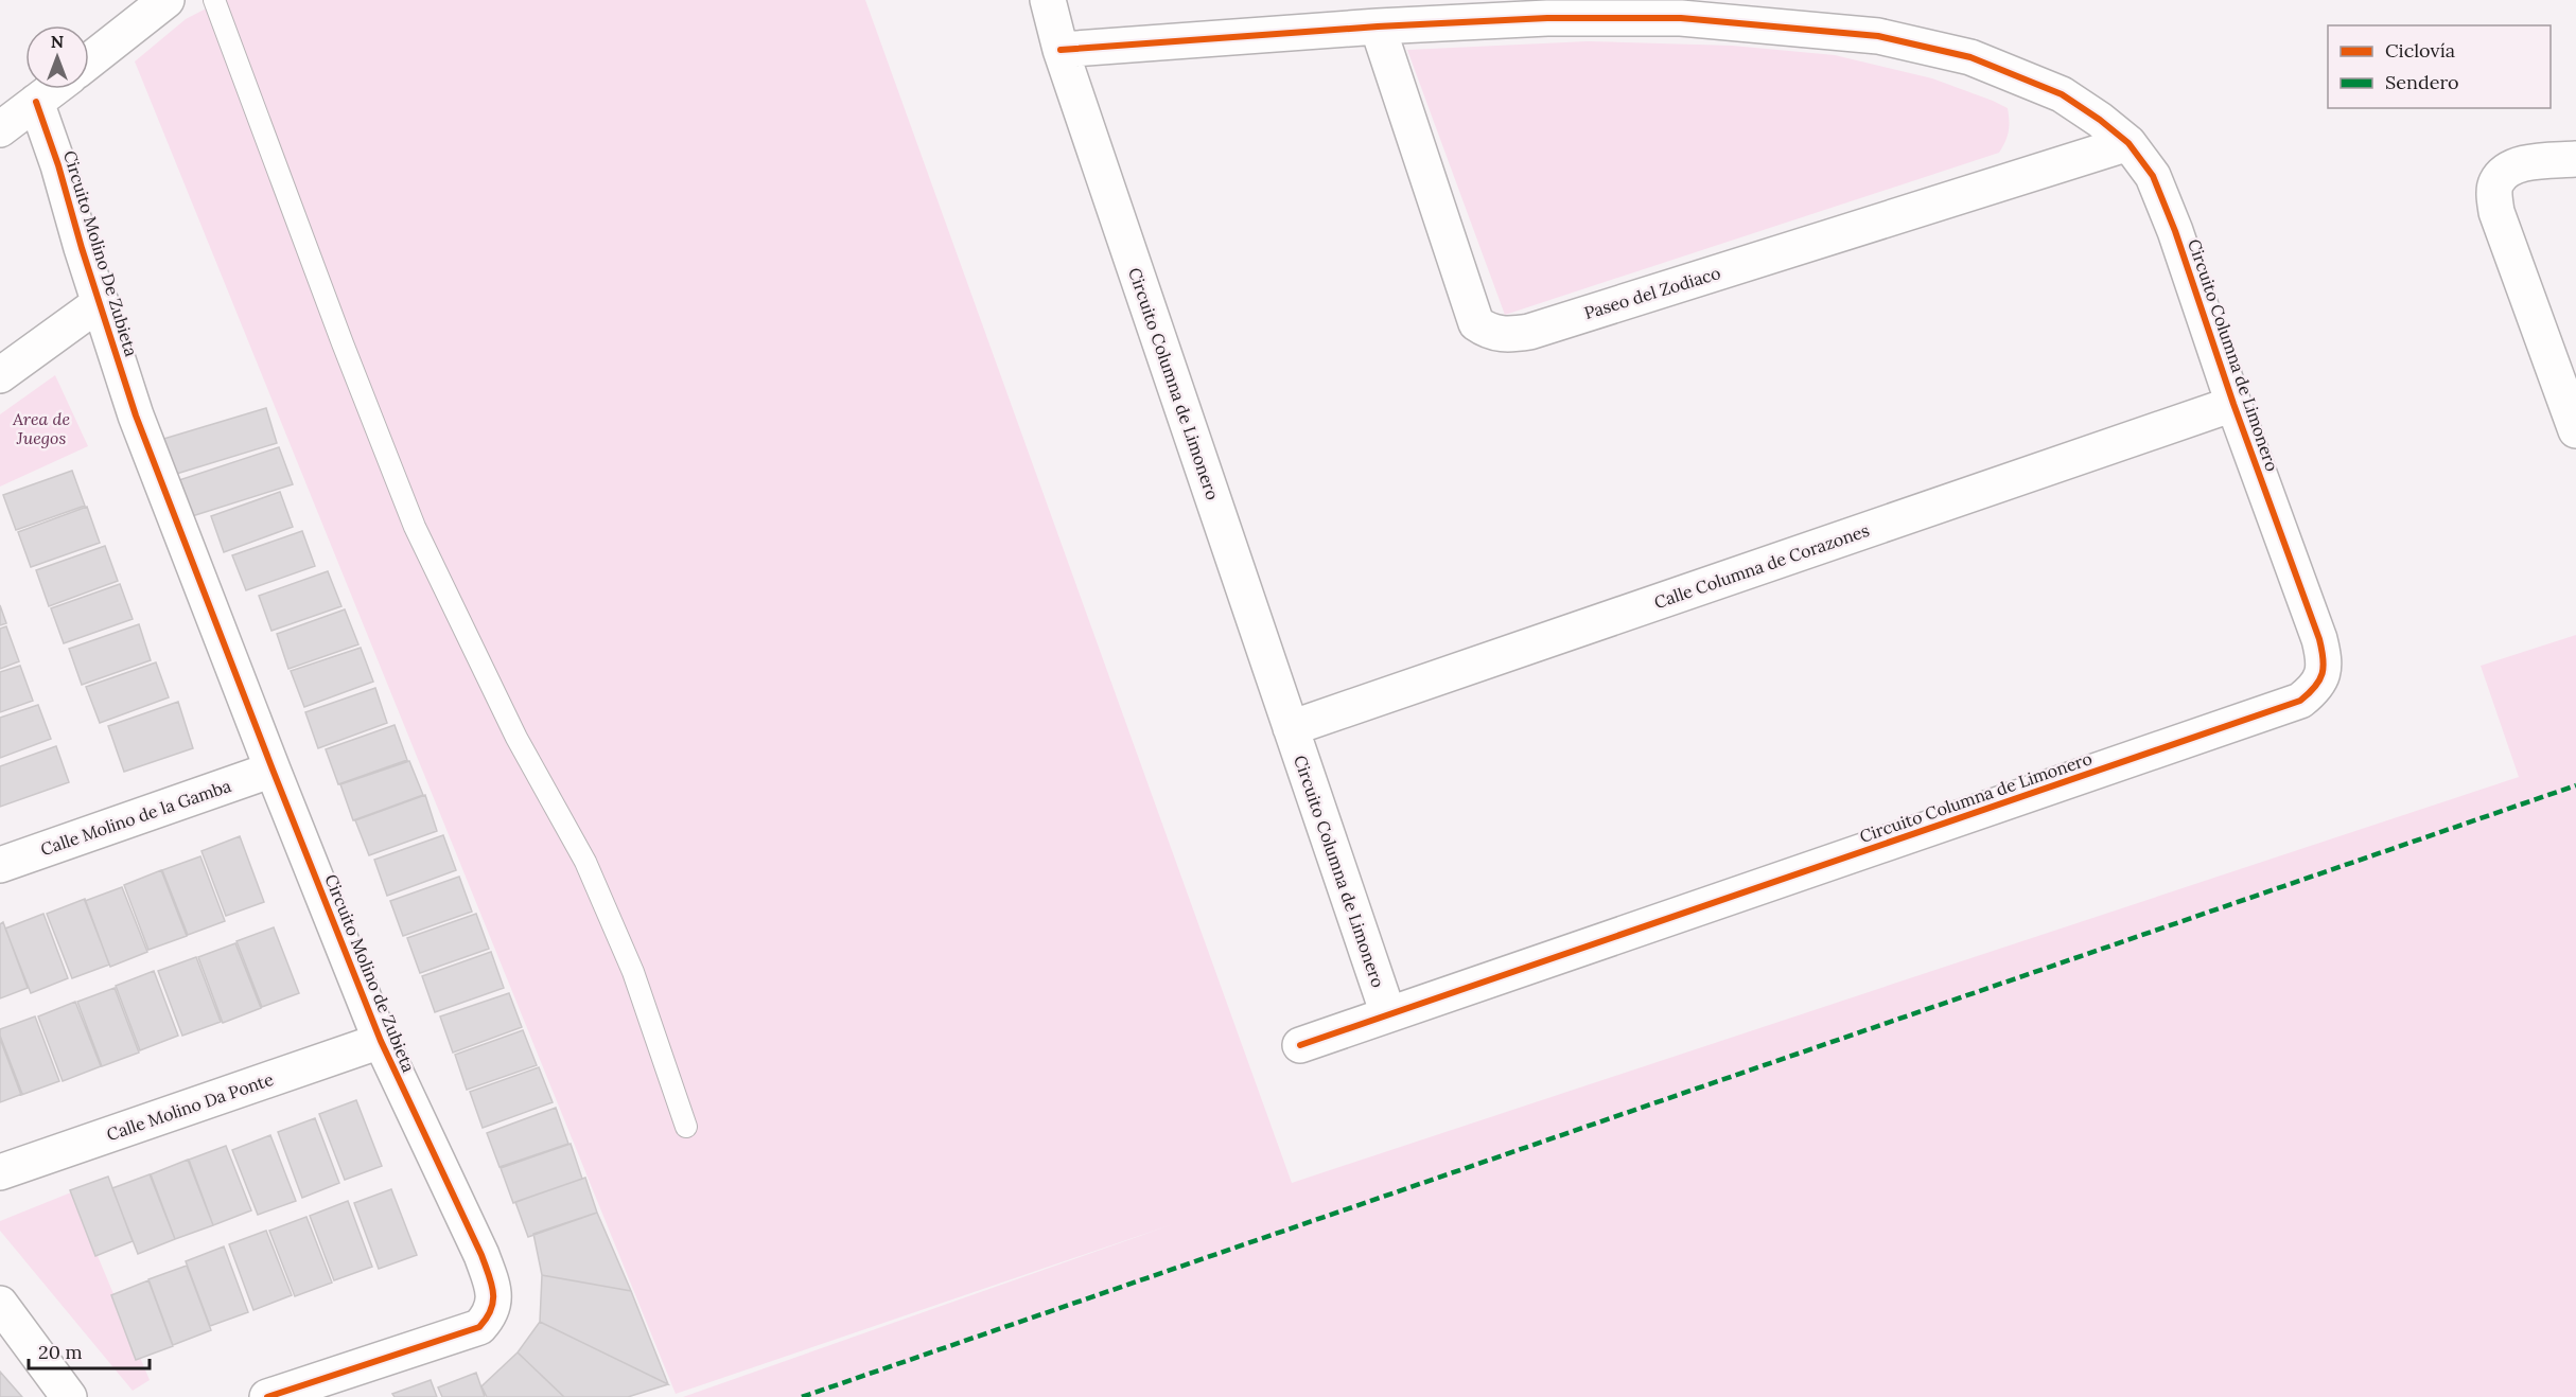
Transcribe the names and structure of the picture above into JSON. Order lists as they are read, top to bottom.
{
  "streets": {
    "street": [
      "Circuito Molino De Zubieta",
      "Paseo del Zodiaco",
      "Circuito Columna de Limonero",
      "Calle Columna de Corazones",
      "Calle Molino de la Gamba",
      "Circuito Molino de Zubieta",
      "Calle Molino Da Ponte"
    ]
  },
  "crossings": [
    ["Circuito Molino De Zubieta", "Circuito Molino de Zubieta"],
    ["Paseo del Zodiaco", "Circuito Columna de Limonero"],
    ["Circuito Columna de Limonero", "Calle Columna de Corazones"],
    ["Calle Molino de la Gamba", "Circuito Molino de Zubieta"],
    ["Circuito Molino de Zubieta", "Calle Molino Da Ponte"]
  ],
  "parks": ["Area de Juegos"],
  "legend": ["Ciclovía", "Sendero"],
  "scale_bar": "20 m",
  "north": "top"
}
